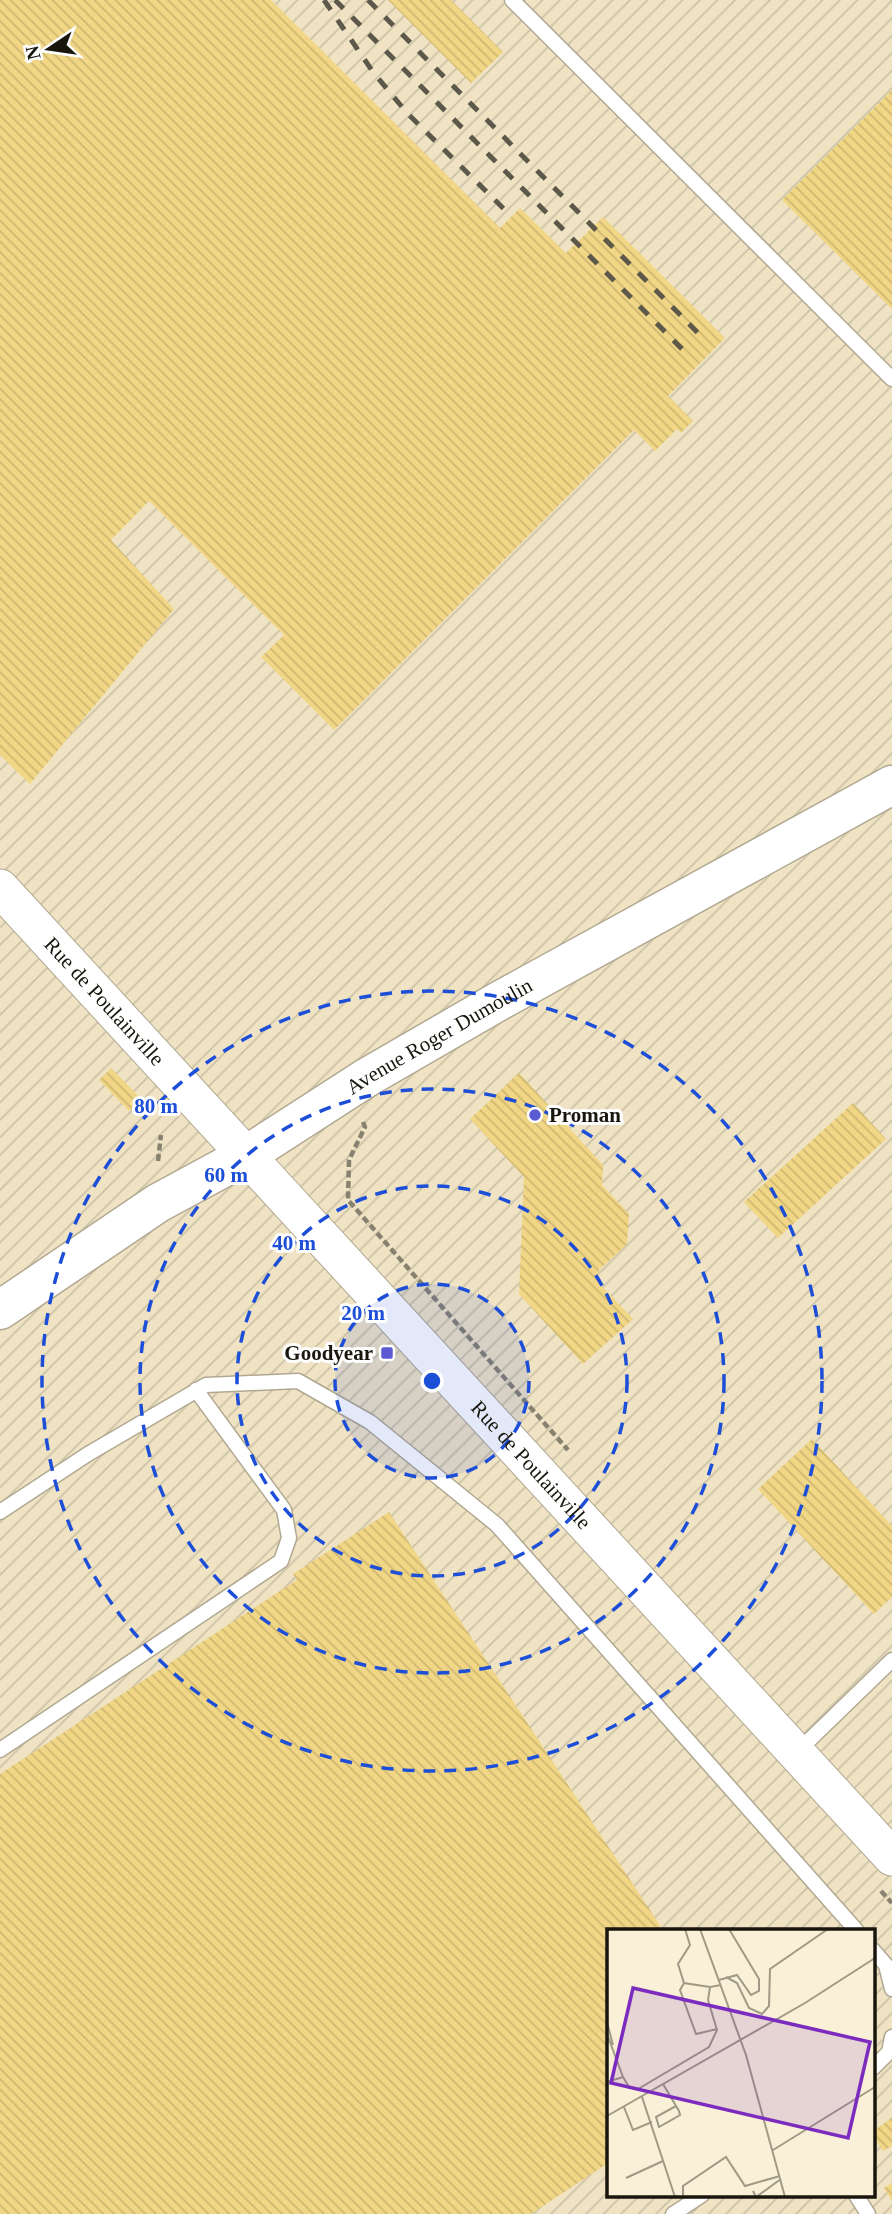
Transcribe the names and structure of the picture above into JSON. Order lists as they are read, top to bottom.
{
  "streets": {
    "main road": ["Avenue Roger Dumoulin"],
    "street": ["Rue de Poulainville"]
  },
  "crossings": [
    ["Rue de Poulainville", "Avenue Roger Dumoulin"]
  ],
  "places": {
    "other": ["Proman"],
    "transit": ["Goodyear"]
  },
  "north": "left",
  "rings": [
    "80 m",
    "60 m",
    "40 m",
    "20 m"
  ]
}
